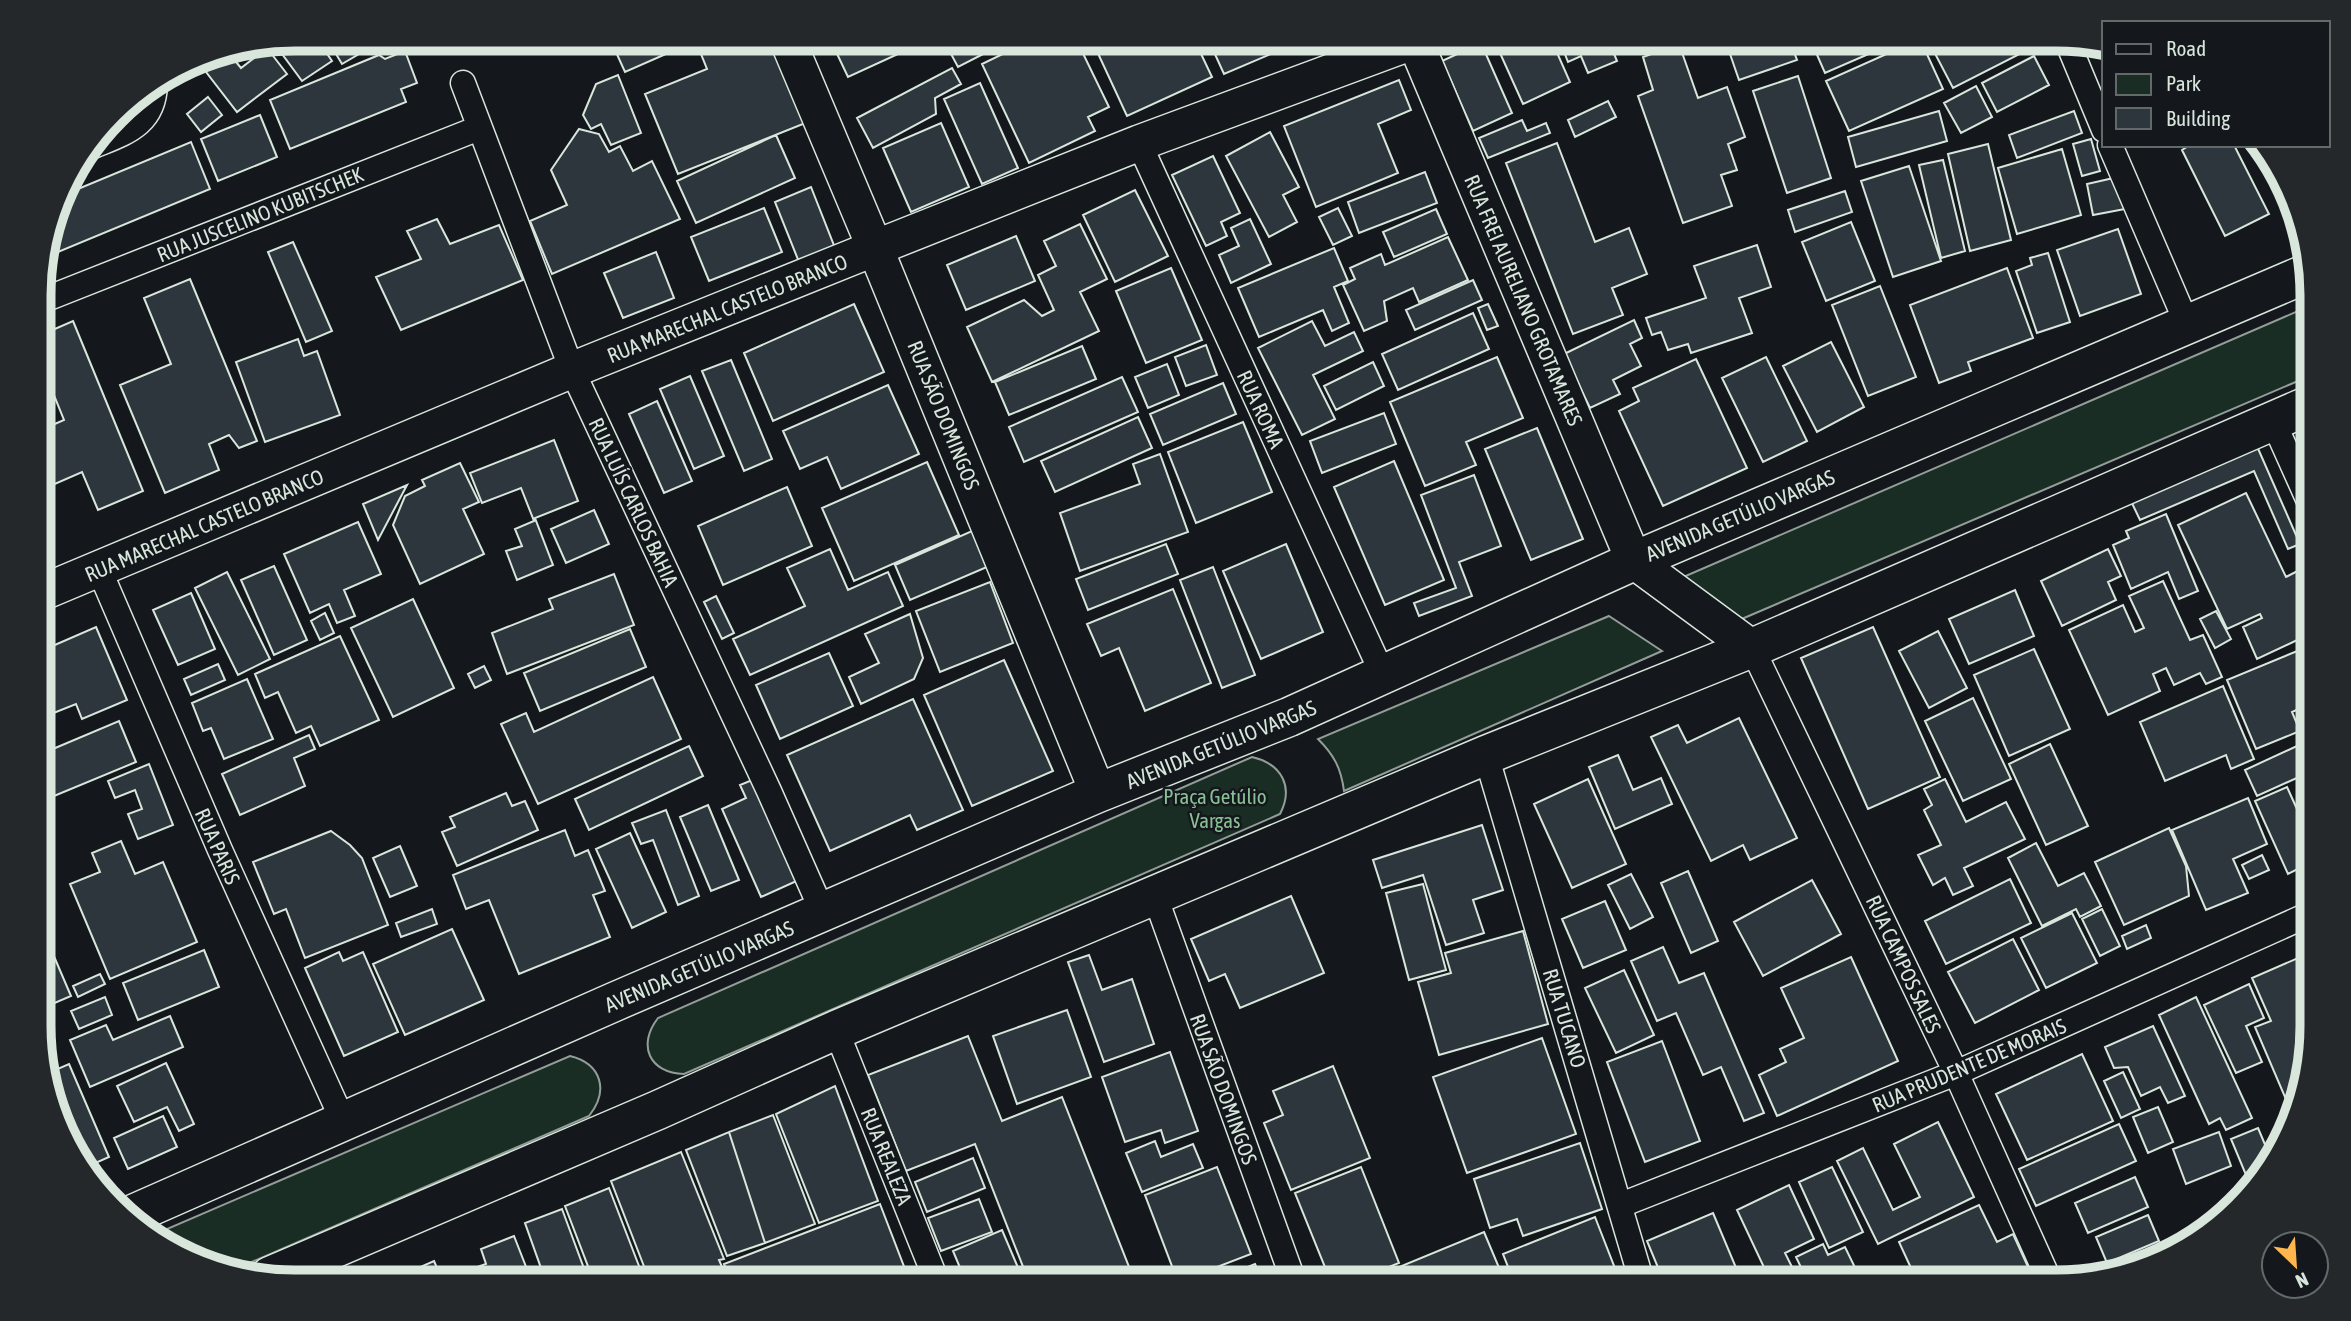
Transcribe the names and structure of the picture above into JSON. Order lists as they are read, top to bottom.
{
  "streets": {
    "main road": ["AVENIDA GETÚLIO VARGAS"],
    "street": [
      "RUA JUSCELINO KUBITSCHEK",
      "RUA FREI AURELIANO GROTAMARES",
      "RUA MARECHAL CASTELO BRANCO",
      "RUA ROMA",
      "RUA SÃO DOMINGOS",
      "RUA LUÍS CARLOS BAHIA",
      "RUA PARIS",
      "RUA CAMPOS SALES",
      "RUA TUCANO",
      "RUA PRUDENTE DE MORAIS",
      "RUA REALEZA"
    ]
  },
  "crossings": [
    ["RUA JUSCELINO KUBITSCHEK", "RUA LUÍS CARLOS BAHIA"],
    ["RUA FREI AURELIANO GROTAMARES", "AVENIDA GETÚLIO VARGAS"],
    ["RUA MARECHAL CASTELO BRANCO", "RUA ROMA"],
    ["RUA MARECHAL CASTELO BRANCO", "RUA SÃO DOMINGOS"],
    ["RUA MARECHAL CASTELO BRANCO", "RUA LUÍS CARLOS BAHIA"],
    ["RUA MARECHAL CASTELO BRANCO", "RUA PARIS"],
    ["RUA ROMA", "AVENIDA GETÚLIO VARGAS"],
    ["RUA SÃO DOMINGOS", "AVENIDA GETÚLIO VARGAS"],
    ["RUA LUÍS CARLOS BAHIA", "AVENIDA GETÚLIO VARGAS"],
    ["AVENIDA GETÚLIO VARGAS", "RUA PARIS"],
    ["RUA CAMPOS SALES", "RUA PRUDENTE DE MORAIS"],
    ["RUA TUCANO", "RUA PRUDENTE DE MORAIS"]
  ],
  "parks": ["Praça Getúlio Vargas"],
  "legend": ["Road", "Park", "Building"],
  "north": "bottom right"
}
